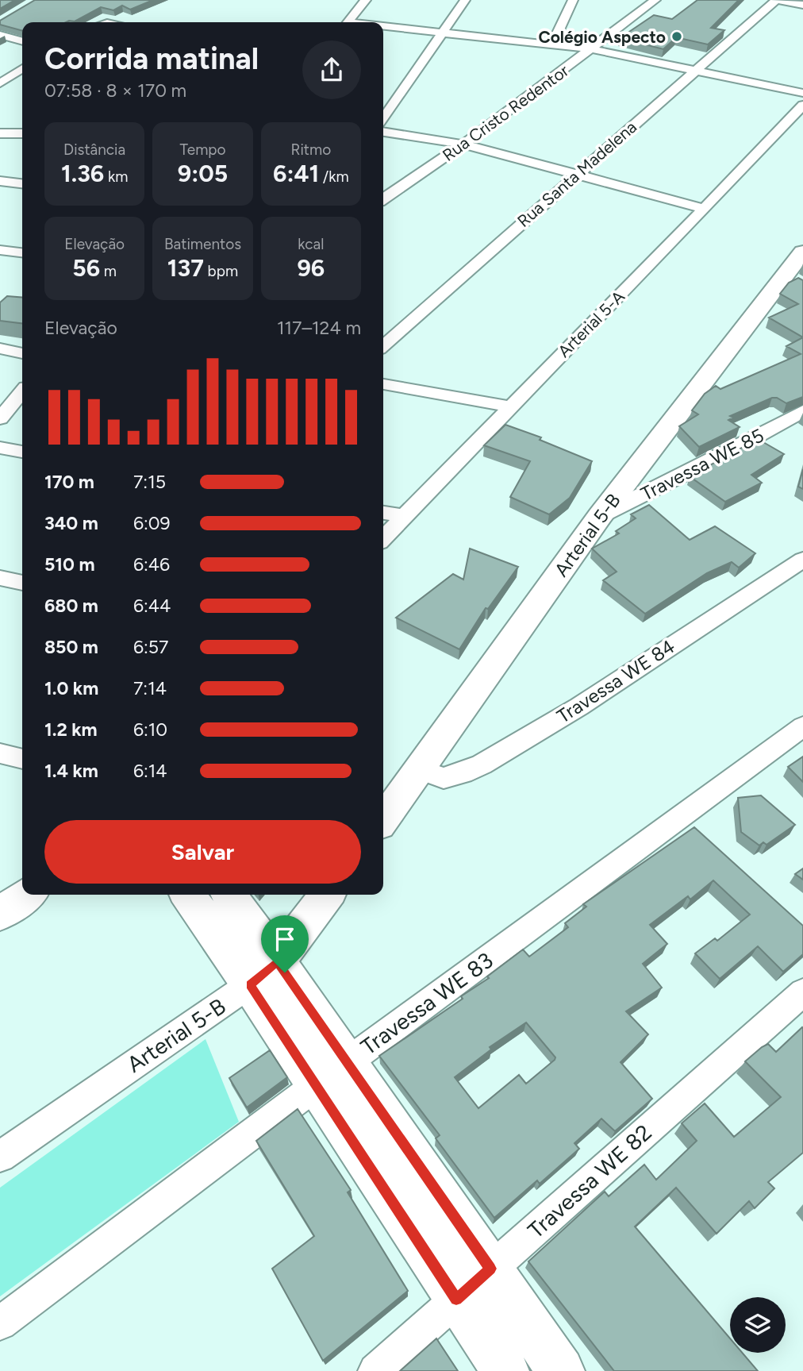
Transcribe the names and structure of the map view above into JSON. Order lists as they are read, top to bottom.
{
  "streets": {
    "main road": ["Arterial 5-B"],
    "street": [
      "Rua Cristo Redentor",
      "Rua Santa Madelena",
      "Arterial 5-A",
      "Travessa WE 85",
      "Travessa WE 84",
      "Travessa WE 83",
      "Travessa WE 82"
    ]
  },
  "crossings": [
    ["Travessa WE 85", "Arterial 5-B"],
    ["Arterial 5-B", "Travessa WE 84"]
  ],
  "places": ["Colégio Aspecto"],
  "page": {
    "heading": ["Corrida matinal", "07:58 · 8 × 170 m"],
    "stats": [
      ["Distância", "1.36 km"],
      ["Tempo", "9:05"],
      ["Ritmo", "6:41 /km"],
      ["Elevação", "56 m"],
      ["Batimentos", "137 bpm"],
      ["kcal", "96"]
    ],
    "chart": ["Elevação", "117–124 m"],
    "list": [
      {
        "name": "170 m",
        "note": "7:15"
      },
      {
        "name": "340 m",
        "note": "6:09"
      },
      {
        "name": "510 m",
        "note": "6:46"
      },
      {
        "name": "680 m",
        "note": "6:44"
      },
      {
        "name": "850 m",
        "note": "6:57"
      },
      {
        "name": "1.0 km",
        "note": "7:14"
      },
      {
        "name": "1.2 km",
        "note": "6:10"
      },
      {
        "name": "1.4 km",
        "note": "6:14"
      }
    ],
    "buttons": "Salvar"
  }
}
